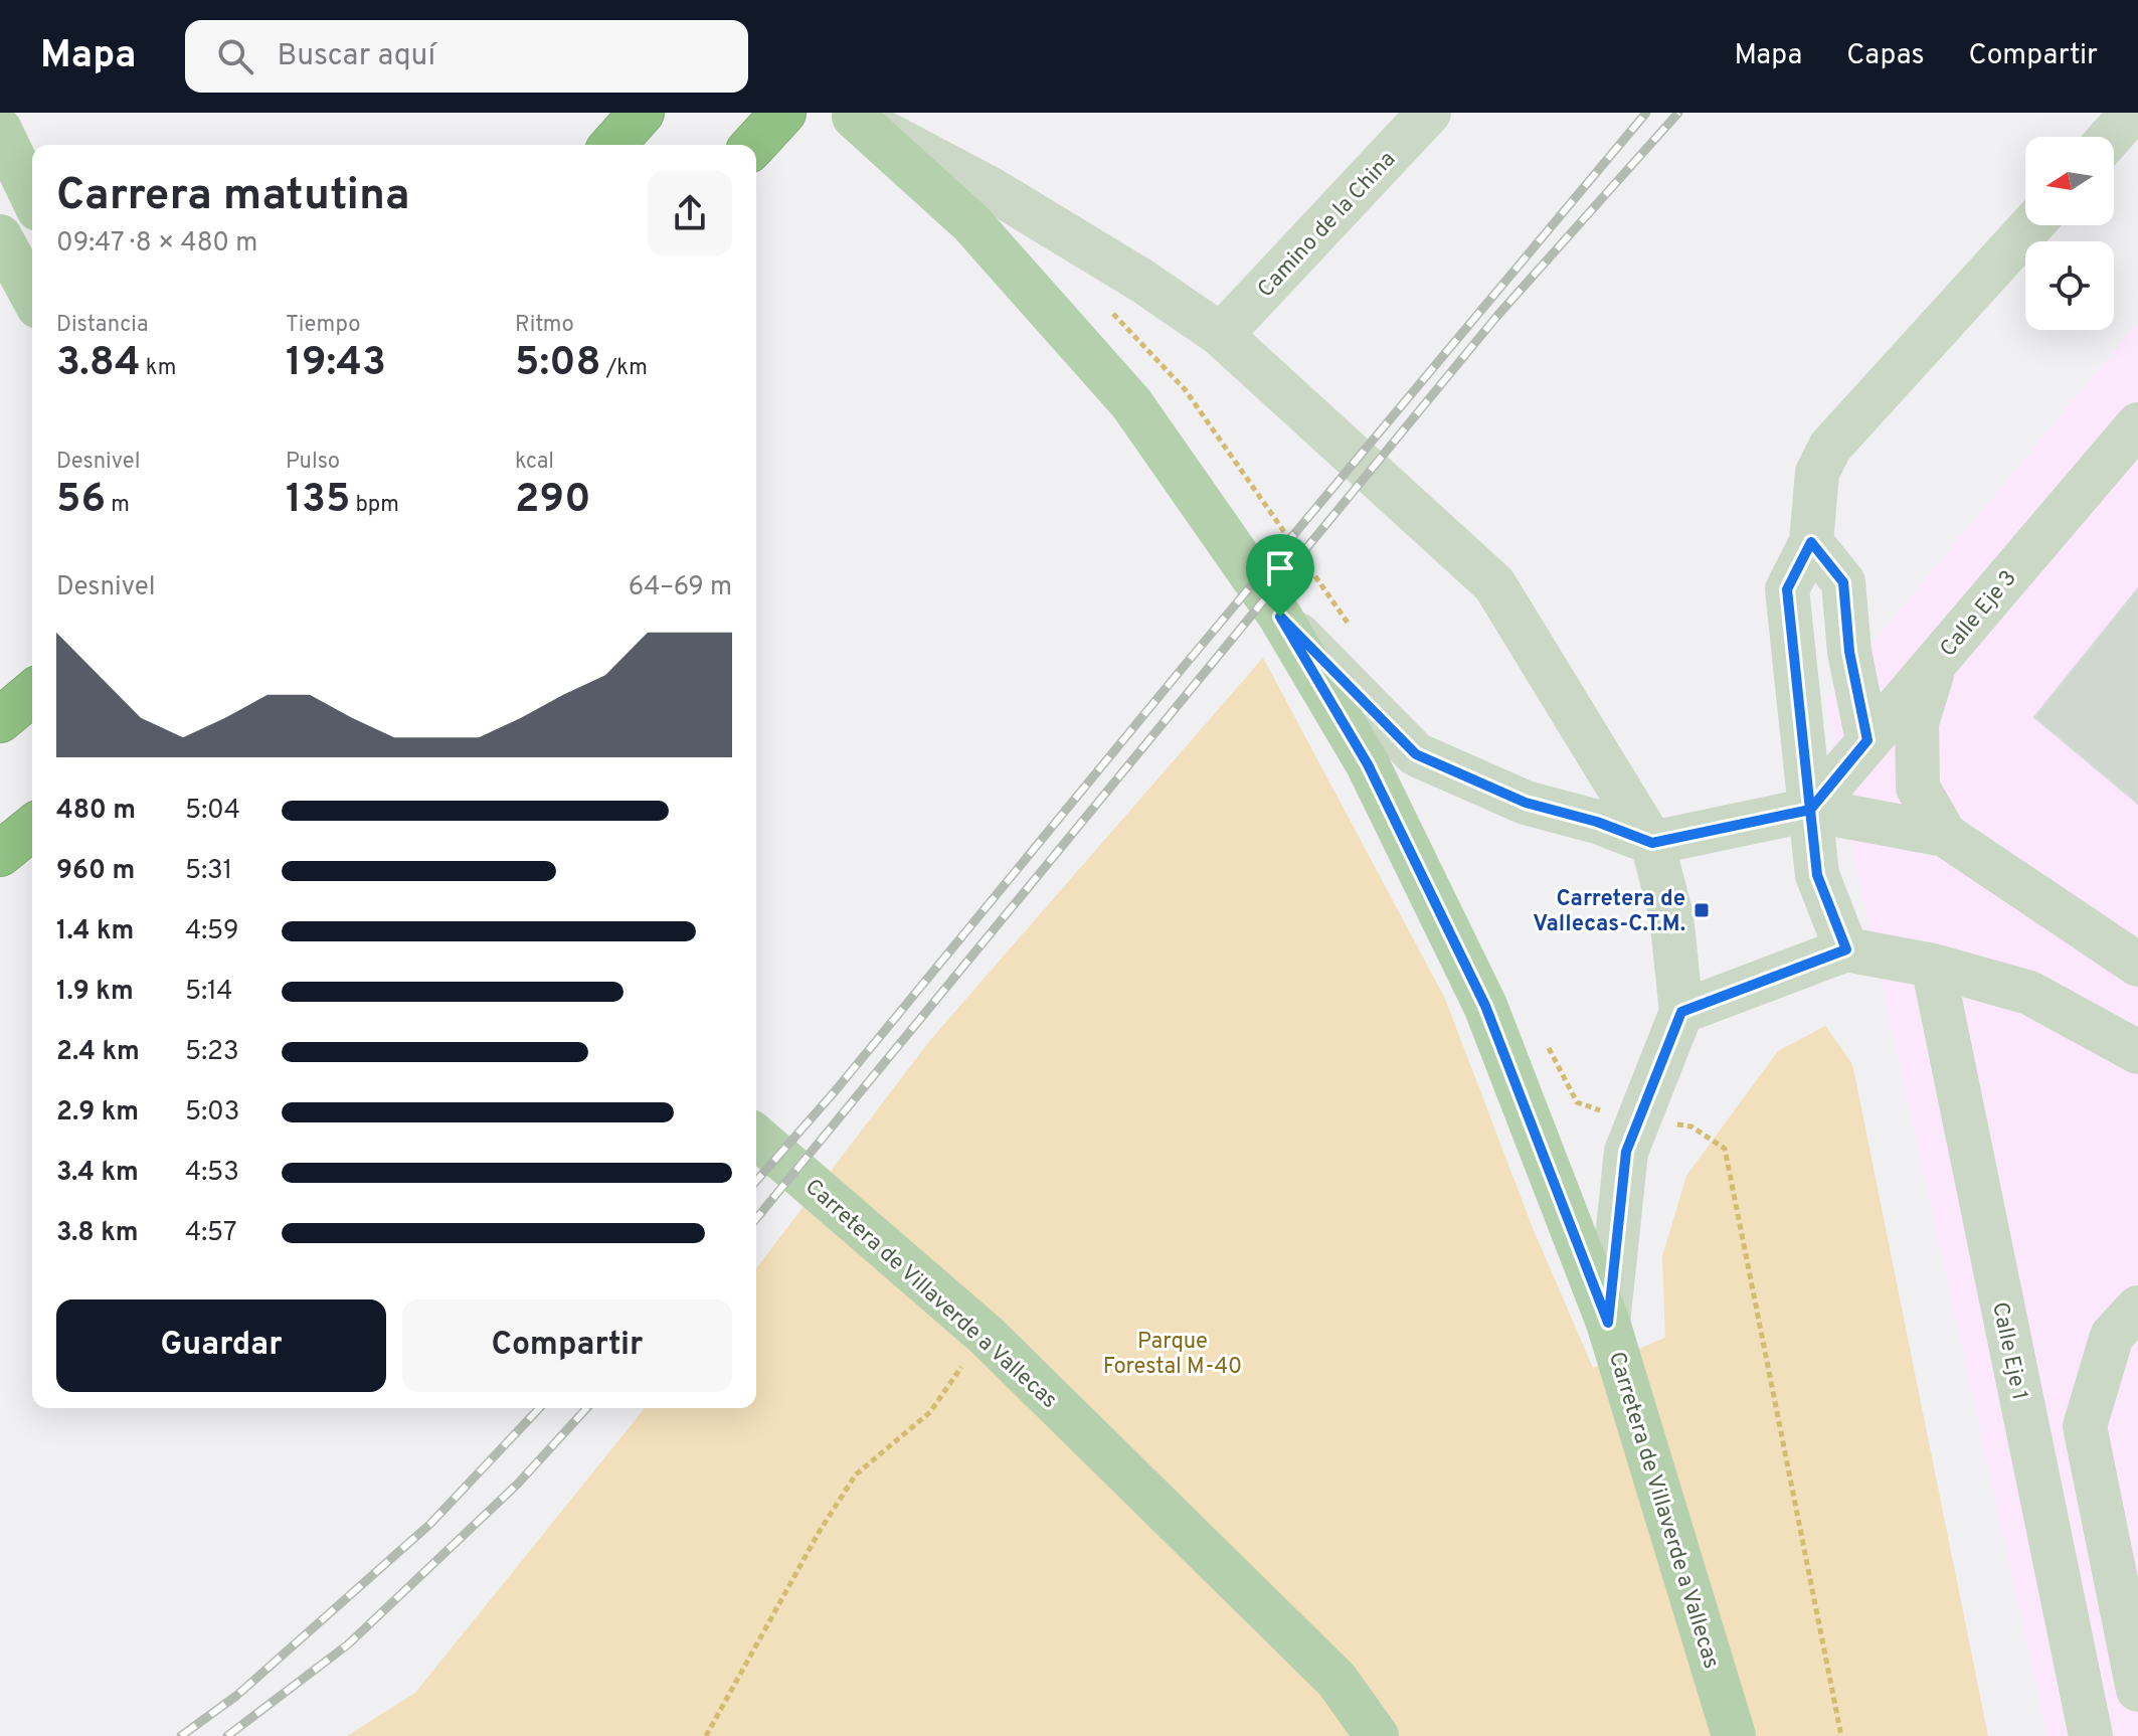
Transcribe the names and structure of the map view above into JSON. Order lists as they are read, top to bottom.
{
  "streets": {
    "main road": ["Carretera de Villaverde a Vallecas"],
    "street": ["Camino de la China", "Calle Eje 3", "Calle Eje 1"]
  },
  "parks": ["Parque Forestal M-40"],
  "places": {
    "transit": ["Carretera de Vallecas-C.T.M."]
  },
  "north": "left",
  "page": {
    "header": "Mapa",
    "search": "Buscar aquí",
    "nav": ["Mapa", "Capas", "Compartir"],
    "heading": ["Carrera matutina", "09:47 · 8 × 480 m"],
    "stats": [
      ["Distancia", "3.84 km"],
      ["Tiempo", "19:43"],
      ["Ritmo", "5:08 /km"],
      ["Desnivel", "56 m"],
      ["Pulso", "135 bpm"],
      ["kcal", "290"]
    ],
    "chart": ["Desnivel", "64–69 m"],
    "list": [
      {
        "name": "480 m",
        "note": "5:04"
      },
      {
        "name": "960 m",
        "note": "5:31"
      },
      {
        "name": "1.4 km",
        "note": "4:59"
      },
      {
        "name": "1.9 km",
        "note": "5:14"
      },
      {
        "name": "2.4 km",
        "note": "5:23"
      },
      {
        "name": "2.9 km",
        "note": "5:03"
      },
      {
        "name": "3.4 km",
        "note": "4:53"
      },
      {
        "name": "3.8 km",
        "note": "4:57"
      }
    ],
    "buttons": ["Guardar", "Compartir"]
  }
}
